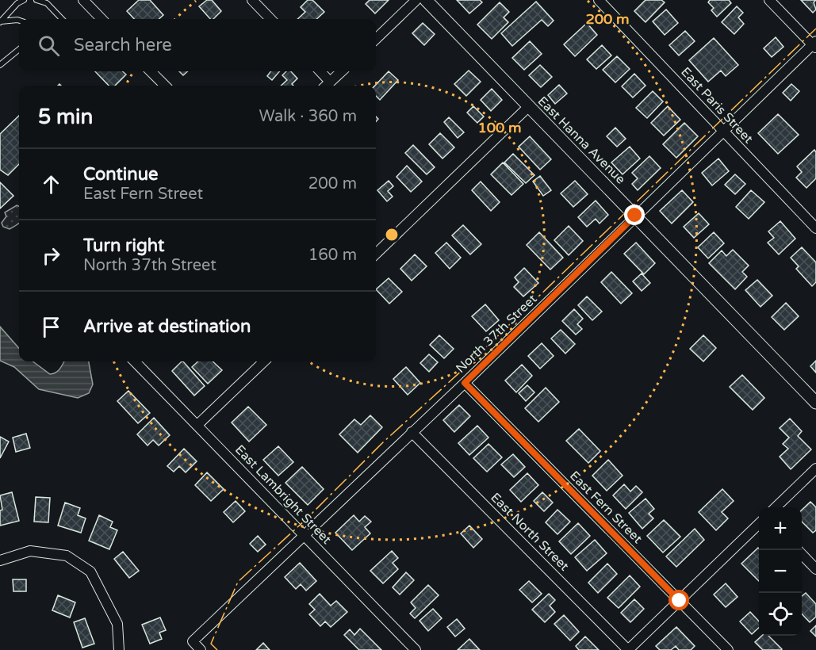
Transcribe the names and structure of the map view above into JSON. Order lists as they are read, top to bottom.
{
  "streets": {
    "street": [
      "East Paris Street",
      "East Hanna Avenue",
      "North 37th Street",
      "East Lambright Street",
      "East Fern Street",
      "East North Street"
    ]
  },
  "crossings": [
    ["East Paris Street", "North 37th Street"],
    ["East Hanna Avenue", "North 37th Street"],
    ["North 37th Street", "East Lambright Street"],
    ["North 37th Street", "East Fern Street"],
    ["North 37th Street", "East North Street"]
  ],
  "page": {
    "search": "Search here",
    "heading": ["5 min", "Walk · 360 m"],
    "list": [
      ["Continue", "East Fern Street", "200 m"],
      ["Turn right", "North 37th Street", "160 m"],
      "Arrive at destination"
    ],
    "map_buttons": ["+", "−"]
  },
  "rings": ["200 m", "100 m"]
}
